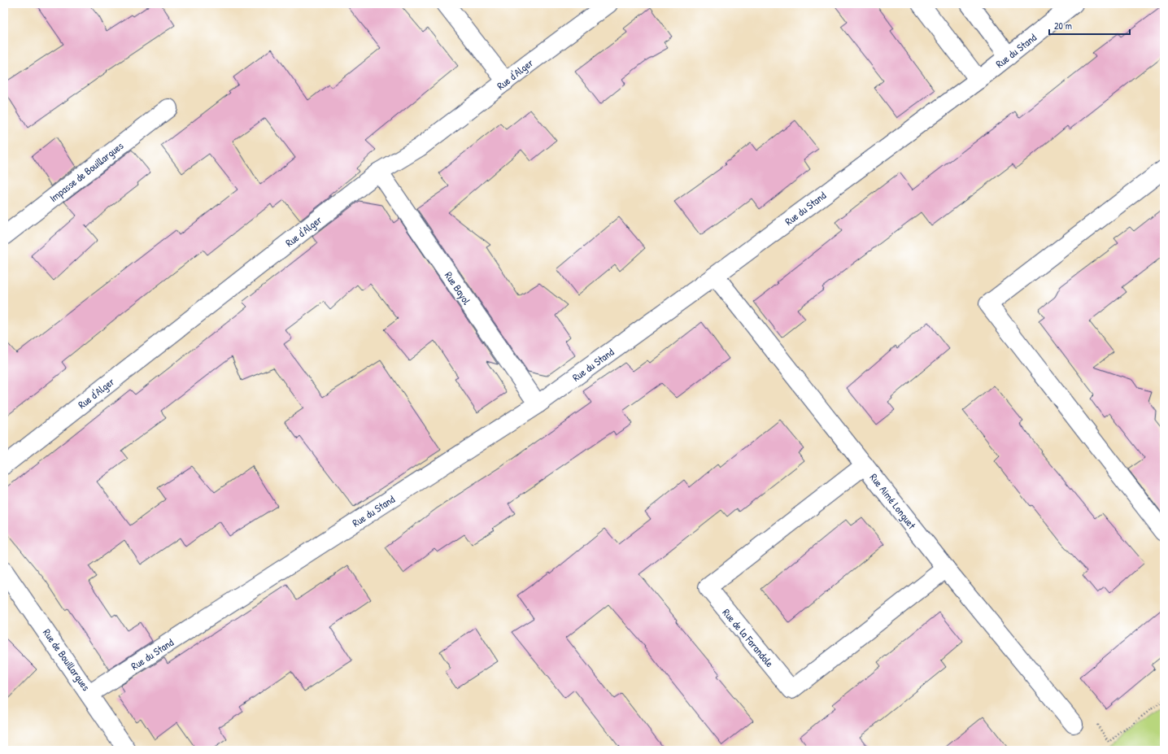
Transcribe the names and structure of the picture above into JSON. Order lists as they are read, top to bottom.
{
  "streets": {
    "street": [
      "Rue du Stand",
      "Rue d'Alger",
      "Impasse de Bouillargues",
      "Rue Bayol",
      "Rue Aimé Longuet",
      "Rue de la Farandole",
      "Rue de Bouillargues"
    ]
  },
  "crossings": [
    ["Rue du Stand", "Rue Bayol"],
    ["Rue du Stand", "Rue Aimé Longuet"],
    ["Rue du Stand", "Rue de Bouillargues"],
    ["Rue d'Alger", "Rue Bayol"],
    ["Rue Aimé Longuet", "Rue de la Farandole"]
  ],
  "scale_bar": "20 m"
}
